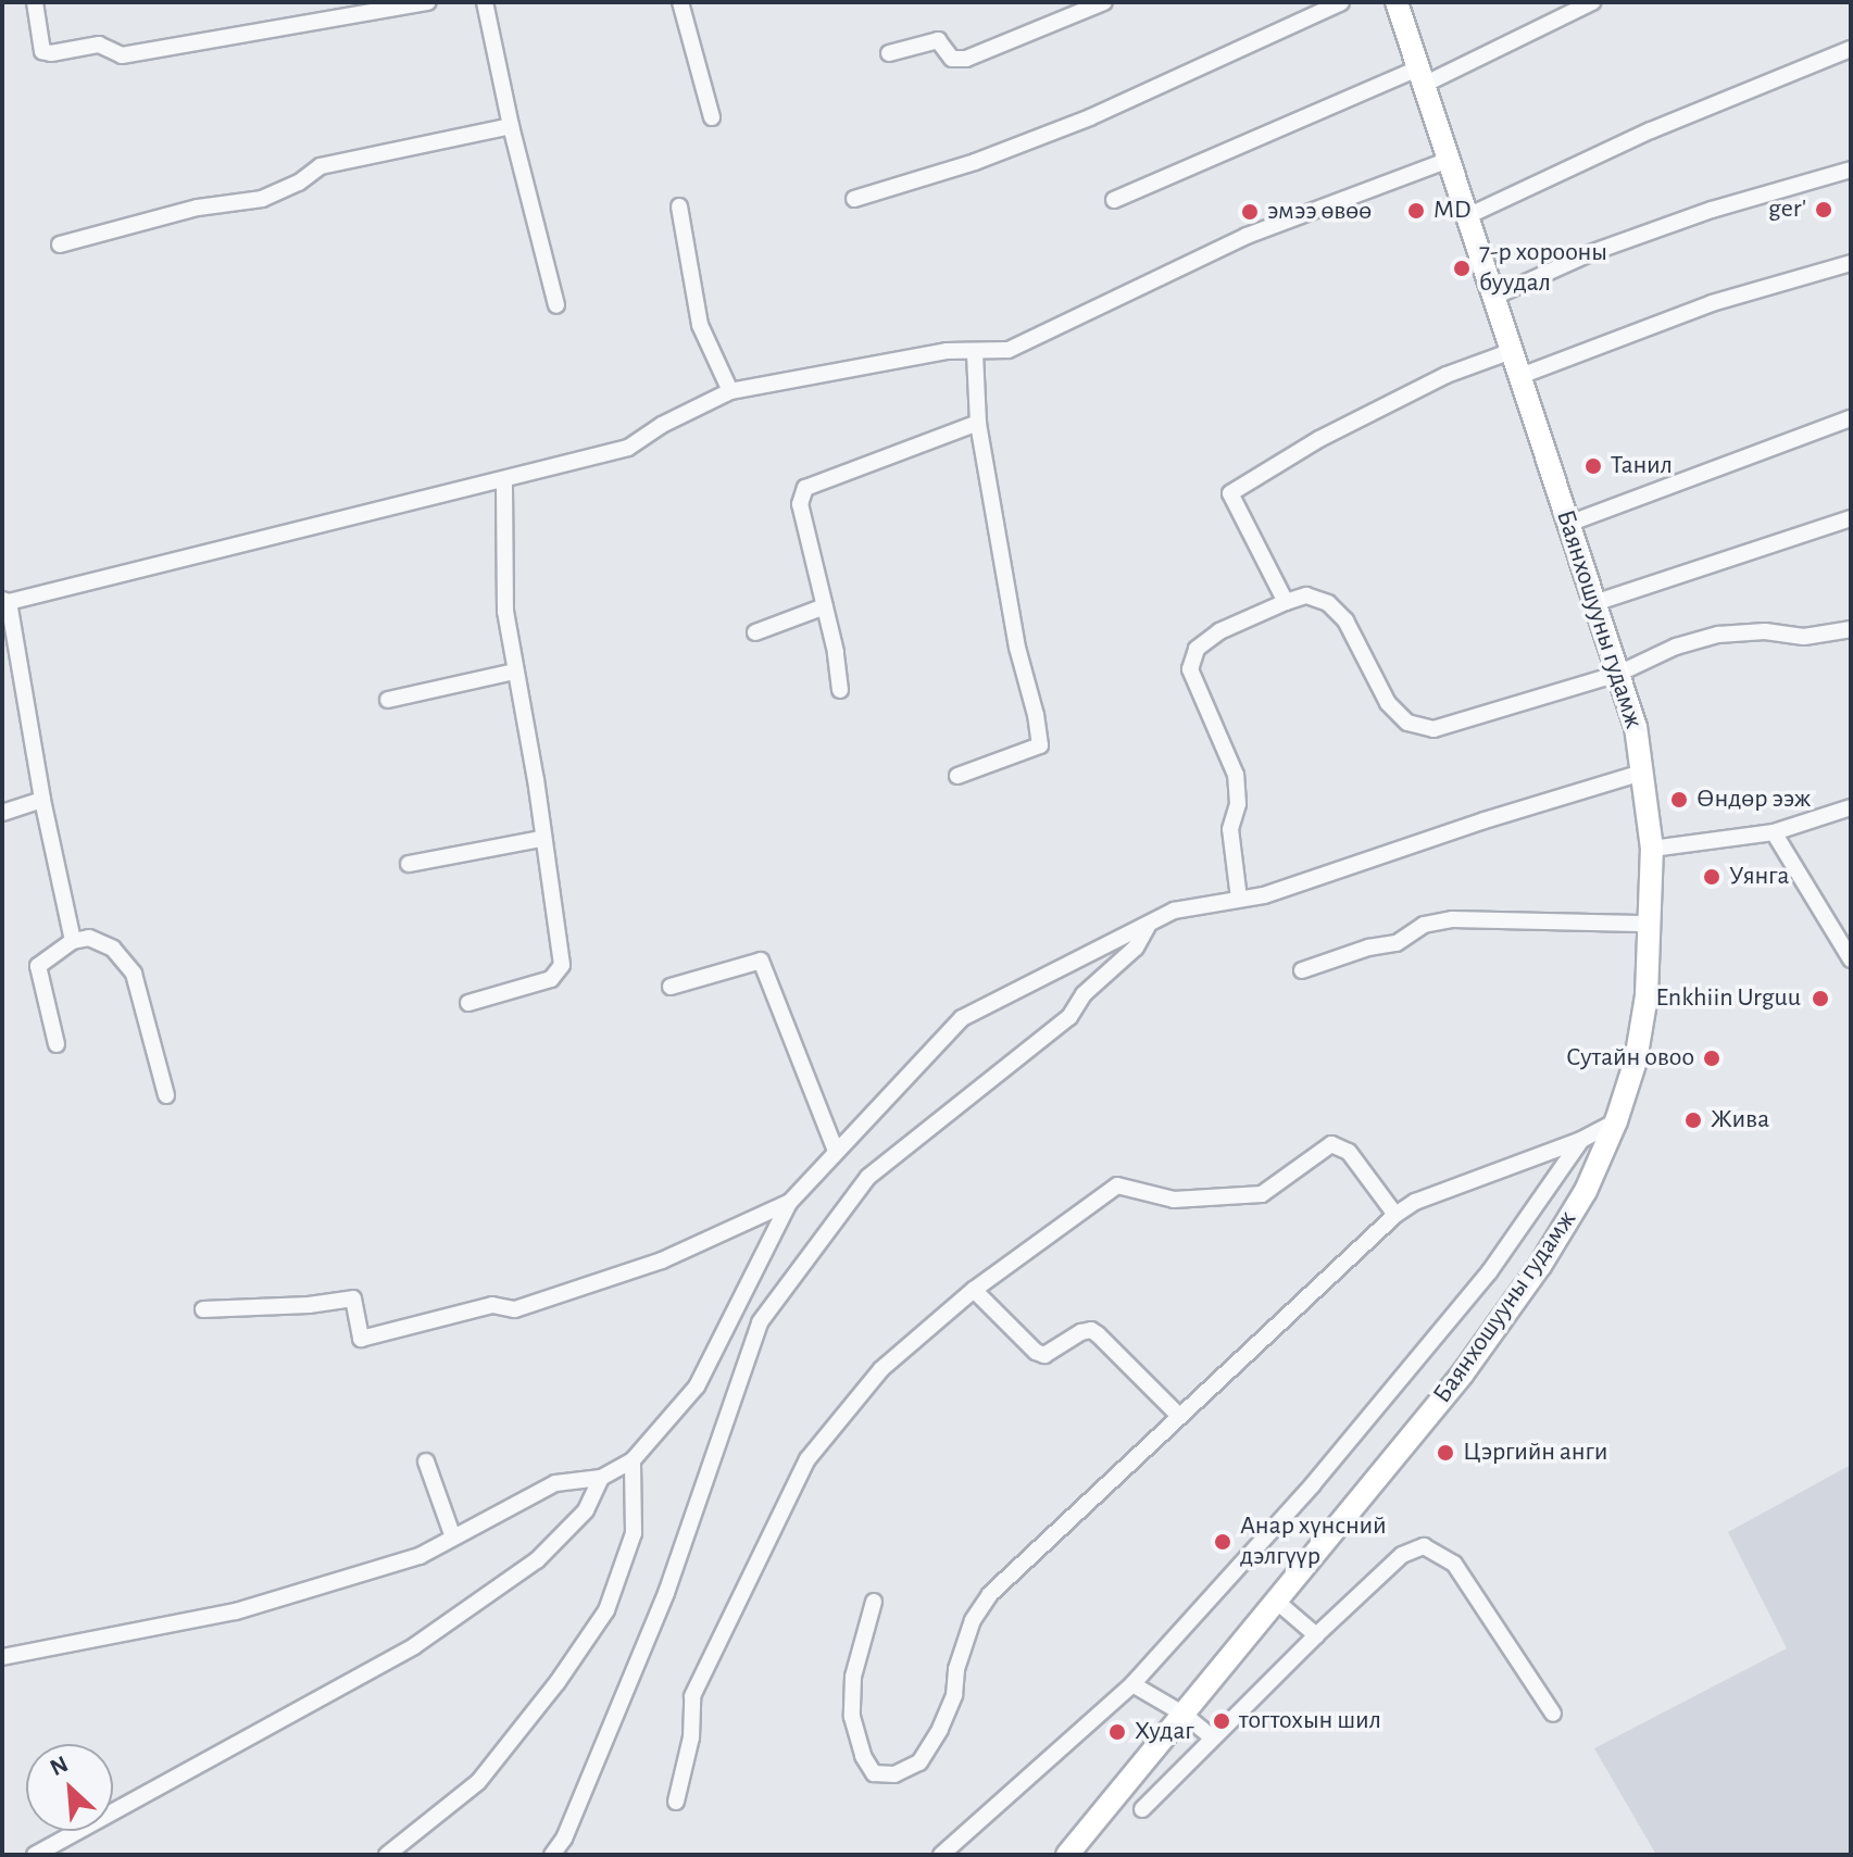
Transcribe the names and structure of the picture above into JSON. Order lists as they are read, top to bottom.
{
  "streets": {
    "main road": ["Баянхошууны гудамж"]
  },
  "places": [
    "ger'",
    "MD",
    "эмээ өвөө",
    "7-р хорооны буудал",
    "Танил",
    "Өндөр ээж",
    "Уянга",
    "Enkhiin Urguu",
    "Сутайн овоо",
    "Жива",
    "Цэргийн анги",
    "Анар хүнсний дэлгүүр",
    "тогтохын шил",
    "Худаг"
  ],
  "north": "top left"
}
